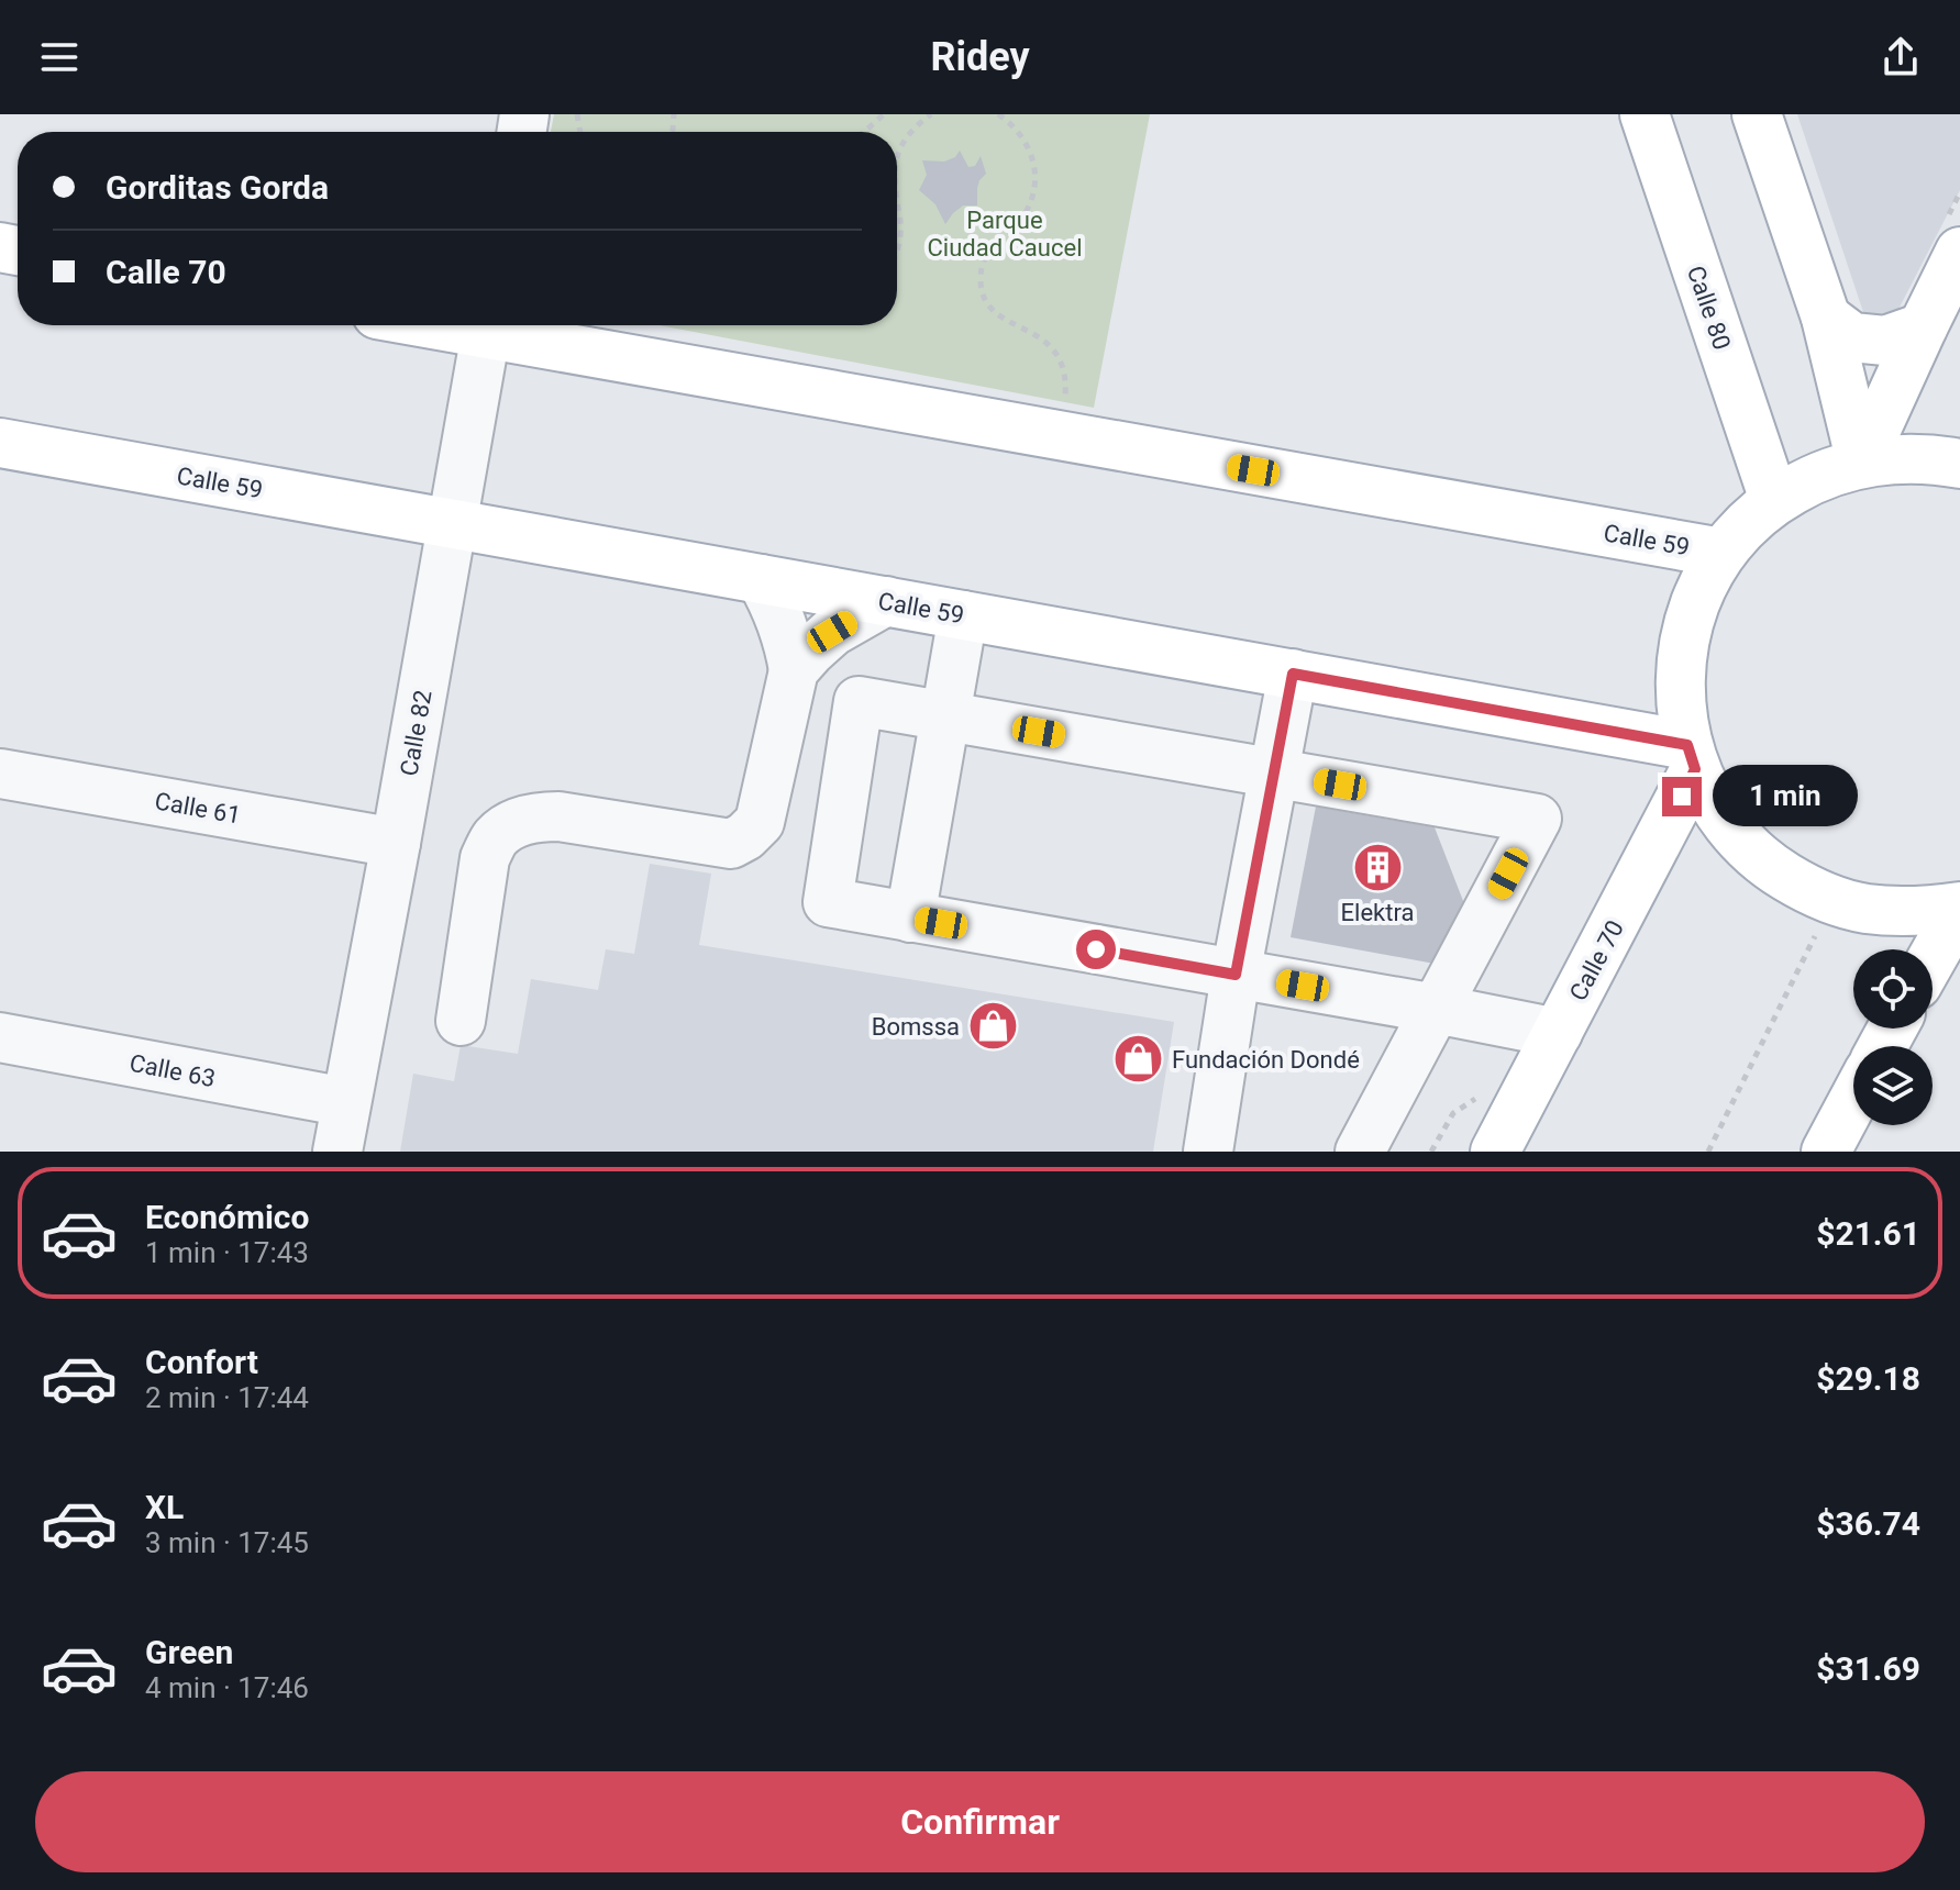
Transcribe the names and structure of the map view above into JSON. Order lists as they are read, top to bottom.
{
  "streets": {
    "main road": ["Calle 80", "Calle 59", "Calle 70"],
    "street": ["Calle 82", "Calle 61", "Calle 63"]
  },
  "crossings": [
    ["Calle 59", "Calle 82"],
    ["Calle 59", "Calle 70"],
    ["Calle 82", "Calle 61"],
    ["Calle 82", "Calle 63"]
  ],
  "parks": ["Parque Ciudad Caucel"],
  "places": {
    "building": ["Elektra"],
    "shop": ["Bomssa", "Fundación Dondé"]
  },
  "page": {
    "header": "Ridey",
    "banner": ["Gorditas Gorda", "Calle 70"],
    "bubble": "1 min",
    "list": [
      {
        "name": "Económico",
        "note": "1 min · 17:43",
        "value": "$21.61"
      },
      {
        "name": "Confort",
        "note": "2 min · 17:44",
        "value": "$29.18"
      },
      {
        "name": "XL",
        "note": "3 min · 17:45",
        "value": "$36.74"
      },
      {
        "name": "Green",
        "note": "4 min · 17:46",
        "value": "$31.69"
      }
    ],
    "buttons": "Confirmar"
  }
}
